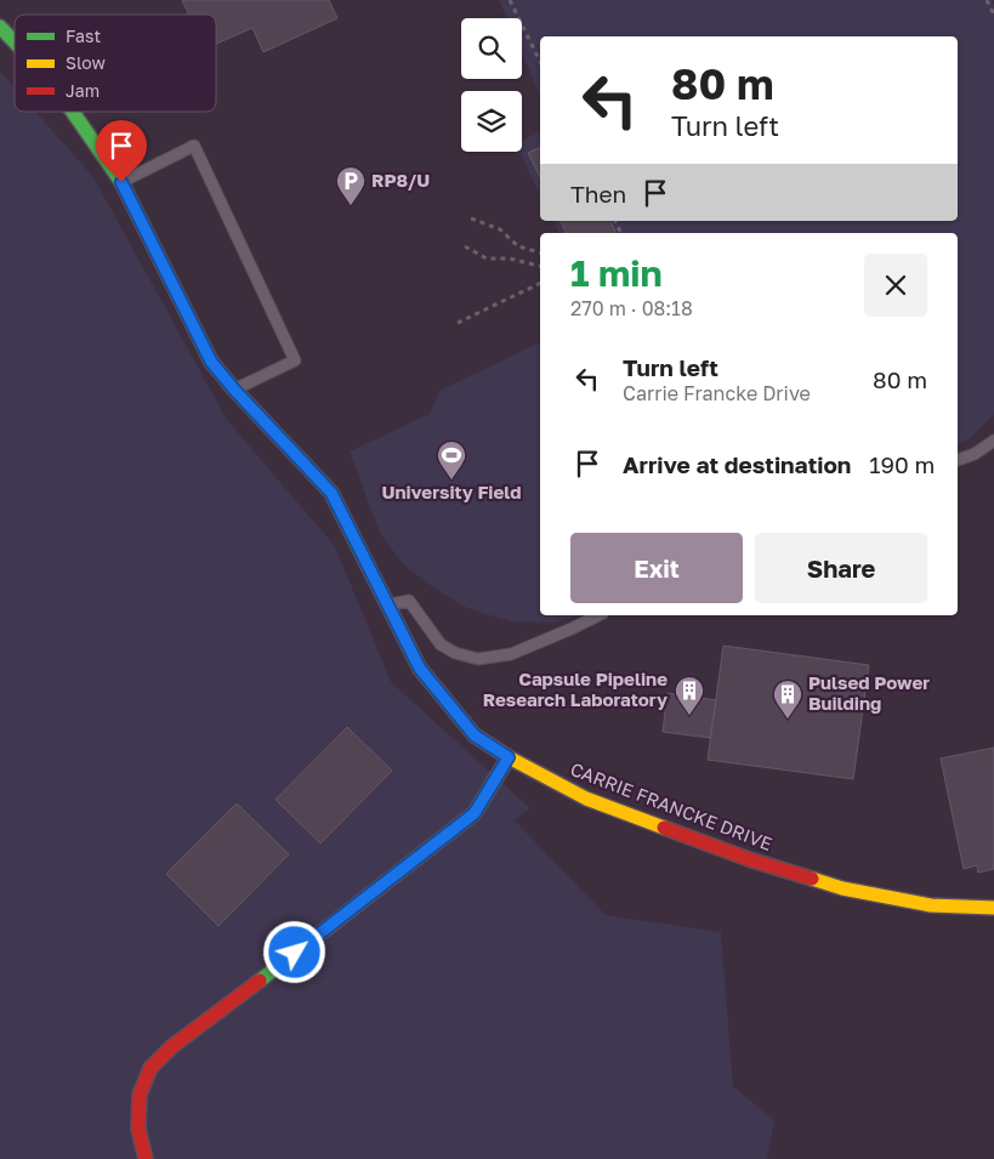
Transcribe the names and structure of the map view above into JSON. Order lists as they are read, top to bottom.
{
  "streets": {
    "street": ["CARRIE FRANCKE DRIVE"]
  },
  "places": {
    "parking": ["RP8/U"],
    "sports": ["University Field"],
    "building": ["Capsule Pipeline Research Laboratory", "Pulsed Power Building"]
  },
  "legend": ["Fast", "Slow", "Jam"],
  "page": {
    "turn": ["80 m", "Turn left"],
    "then": "Then",
    "heading": ["1 min", "270 m · 08:18"],
    "list": [
      {
        "name": "Turn left",
        "note": "Carrie Francke Drive",
        "value": "80 m"
      },
      {
        "name": "Arrive at destination",
        "value": "190 m"
      }
    ],
    "buttons": ["Exit", "Share"]
  }
}
